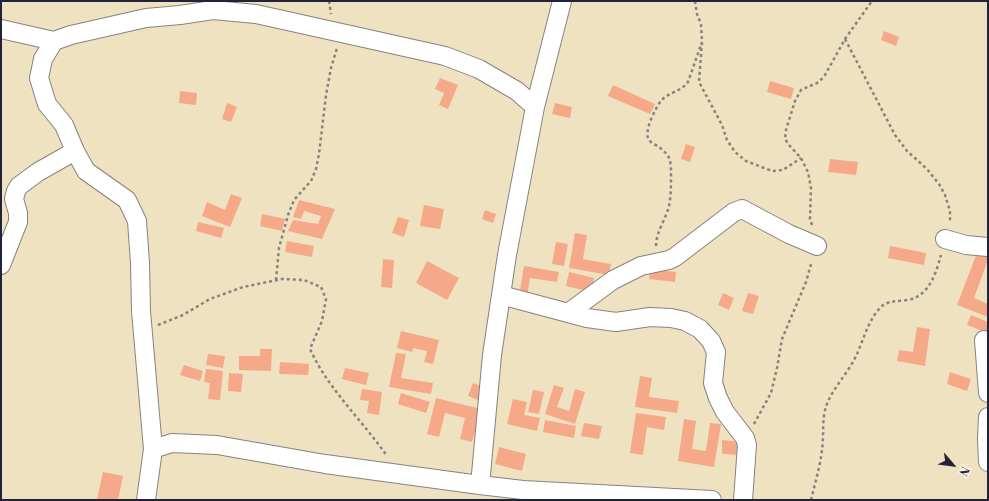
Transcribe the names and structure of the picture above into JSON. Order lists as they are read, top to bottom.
{
  "north": "bottom right"
}
